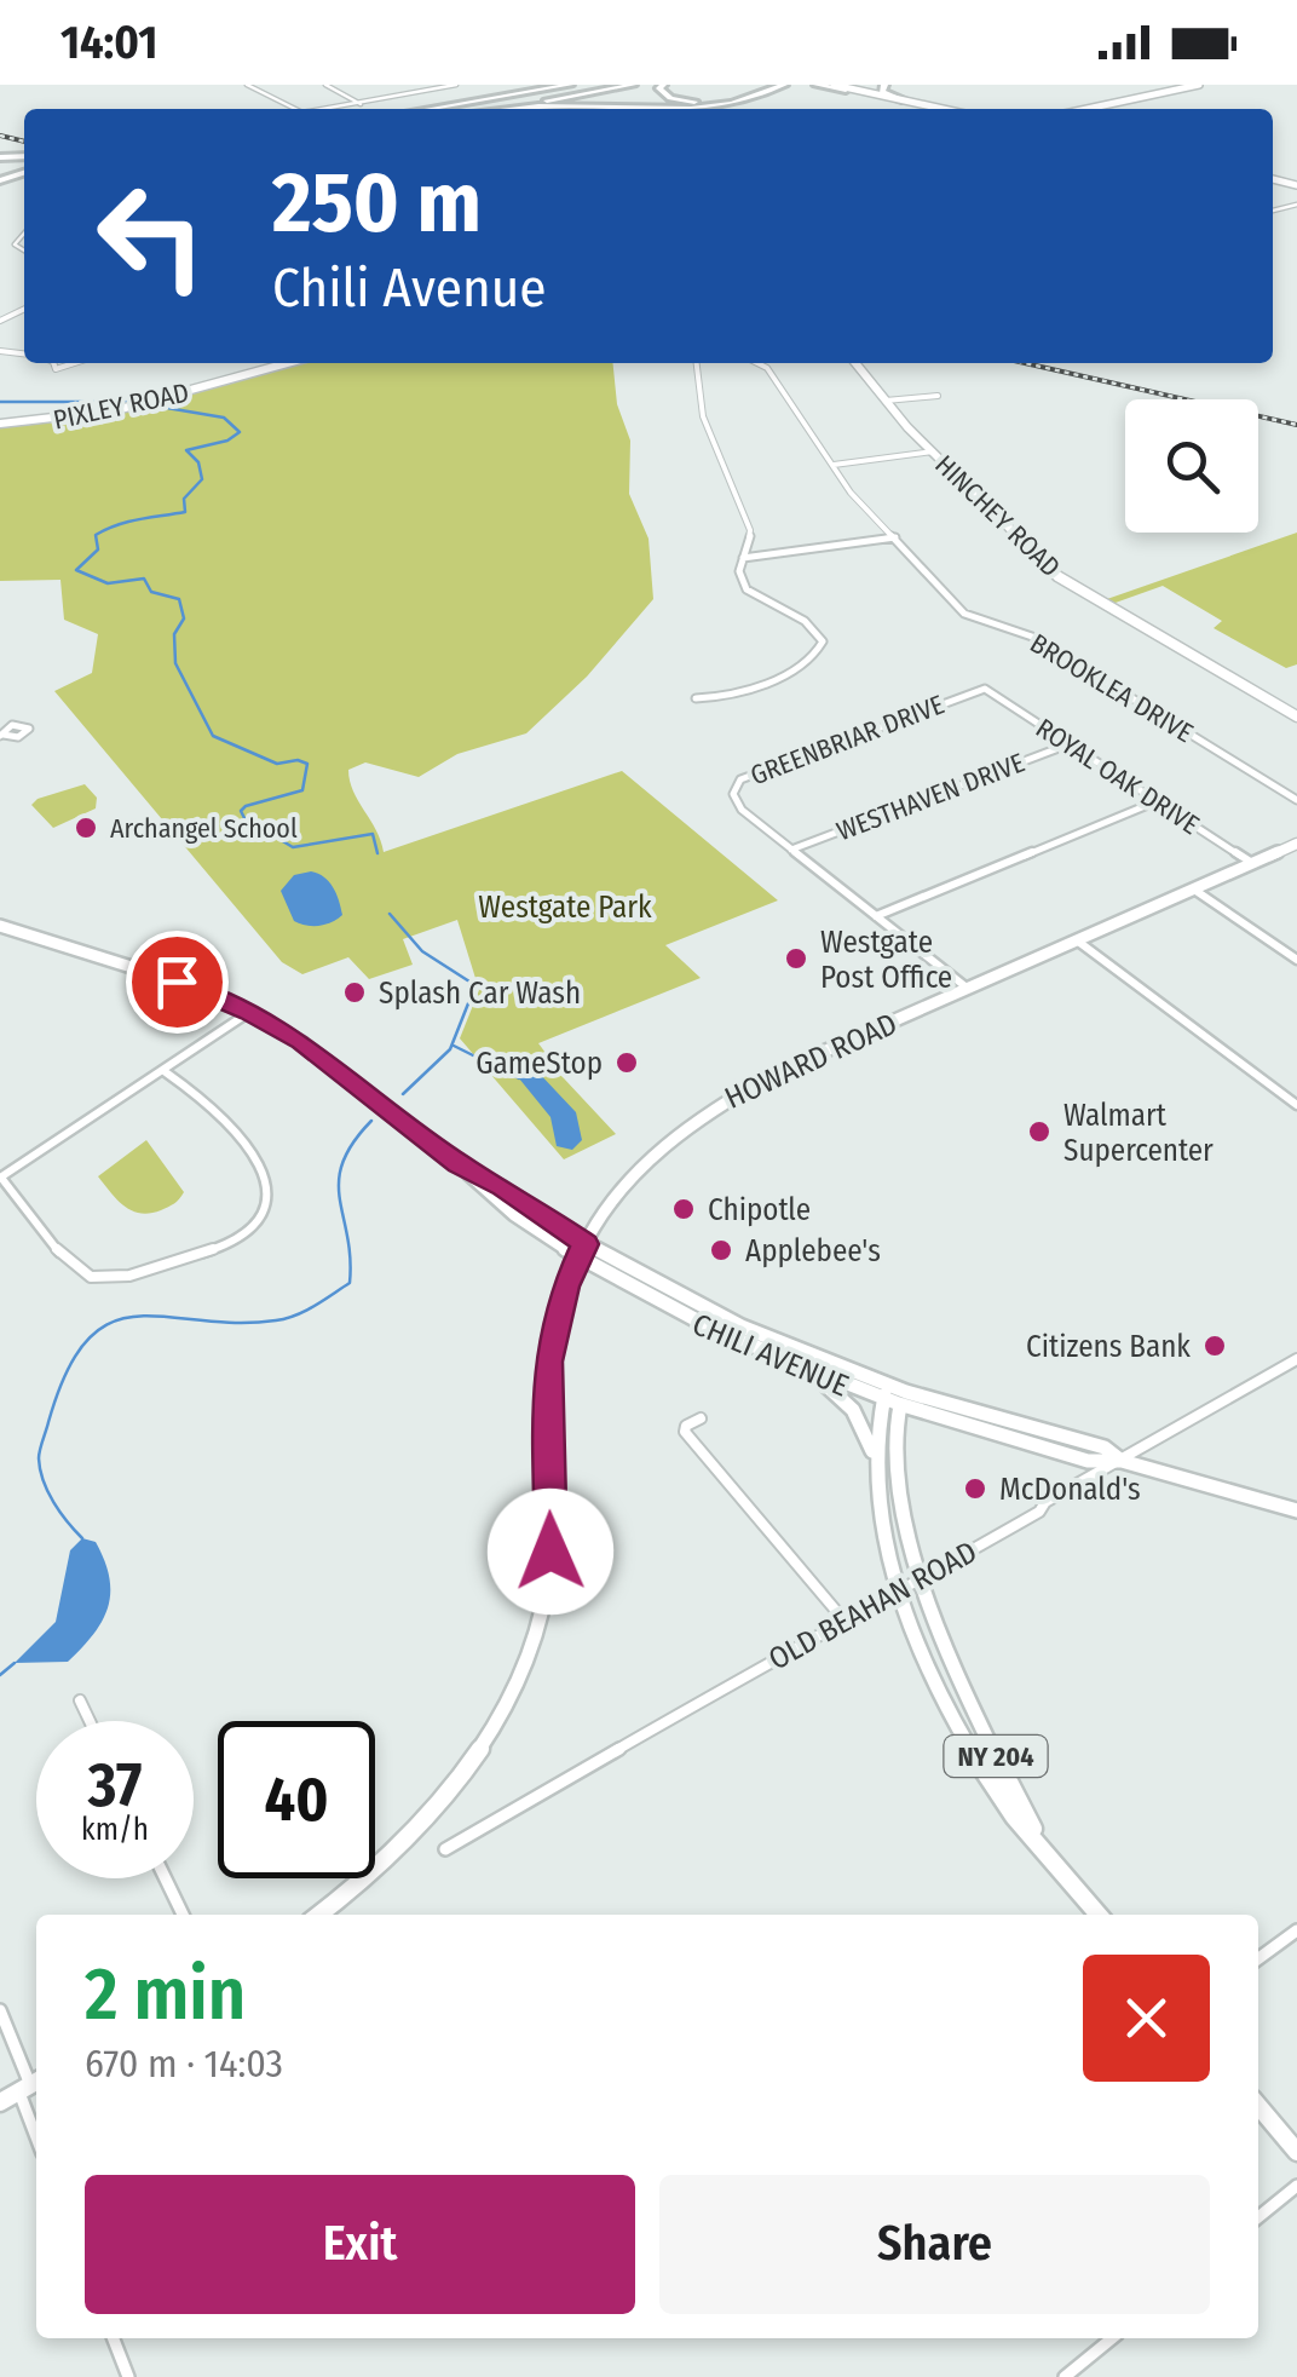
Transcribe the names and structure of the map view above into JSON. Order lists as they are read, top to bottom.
{
  "streets": {
    "main road": [
      "PIXLEY ROAD",
      "HINCHEY ROAD",
      "HOWARD ROAD",
      "CHILI AVENUE",
      "NY 204"
    ],
    "street": [
      "BROOKLEA DRIVE",
      "GREENBRIAR DRIVE",
      "ROYAL OAK DRIVE",
      "WESTHAVEN DRIVE",
      "OLD BEAHAN ROAD"
    ]
  },
  "crossings": [
    ["GREENBRIAR DRIVE", "ROYAL OAK DRIVE"],
    ["GREENBRIAR DRIVE", "WESTHAVEN DRIVE"],
    ["GREENBRIAR DRIVE", "HOWARD ROAD"],
    ["ROYAL OAK DRIVE", "WESTHAVEN DRIVE"],
    ["ROYAL OAK DRIVE", "HOWARD ROAD"],
    ["HOWARD ROAD", "CHILI AVENUE"],
    ["CHILI AVENUE", "OLD BEAHAN ROAD"],
    ["CHILI AVENUE", "NY 204"],
    ["OLD BEAHAN ROAD", "NY 204"]
  ],
  "parks": ["Westgate Park"],
  "places": [
    "Archangel School",
    "Westgate Post Office",
    "Splash Car Wash",
    "GameStop",
    "Walmart Supercenter",
    "Chipotle",
    "Applebee's",
    "Citizens Bank",
    "McDonald's"
  ],
  "page": {
    "status": "14:01",
    "turn": ["250 m", "Chili Avenue"],
    "speed": "37 km/h",
    "limit": "40",
    "heading": ["2 min", "670 m · 14:03"],
    "buttons": ["Exit", "Share"]
  }
}
